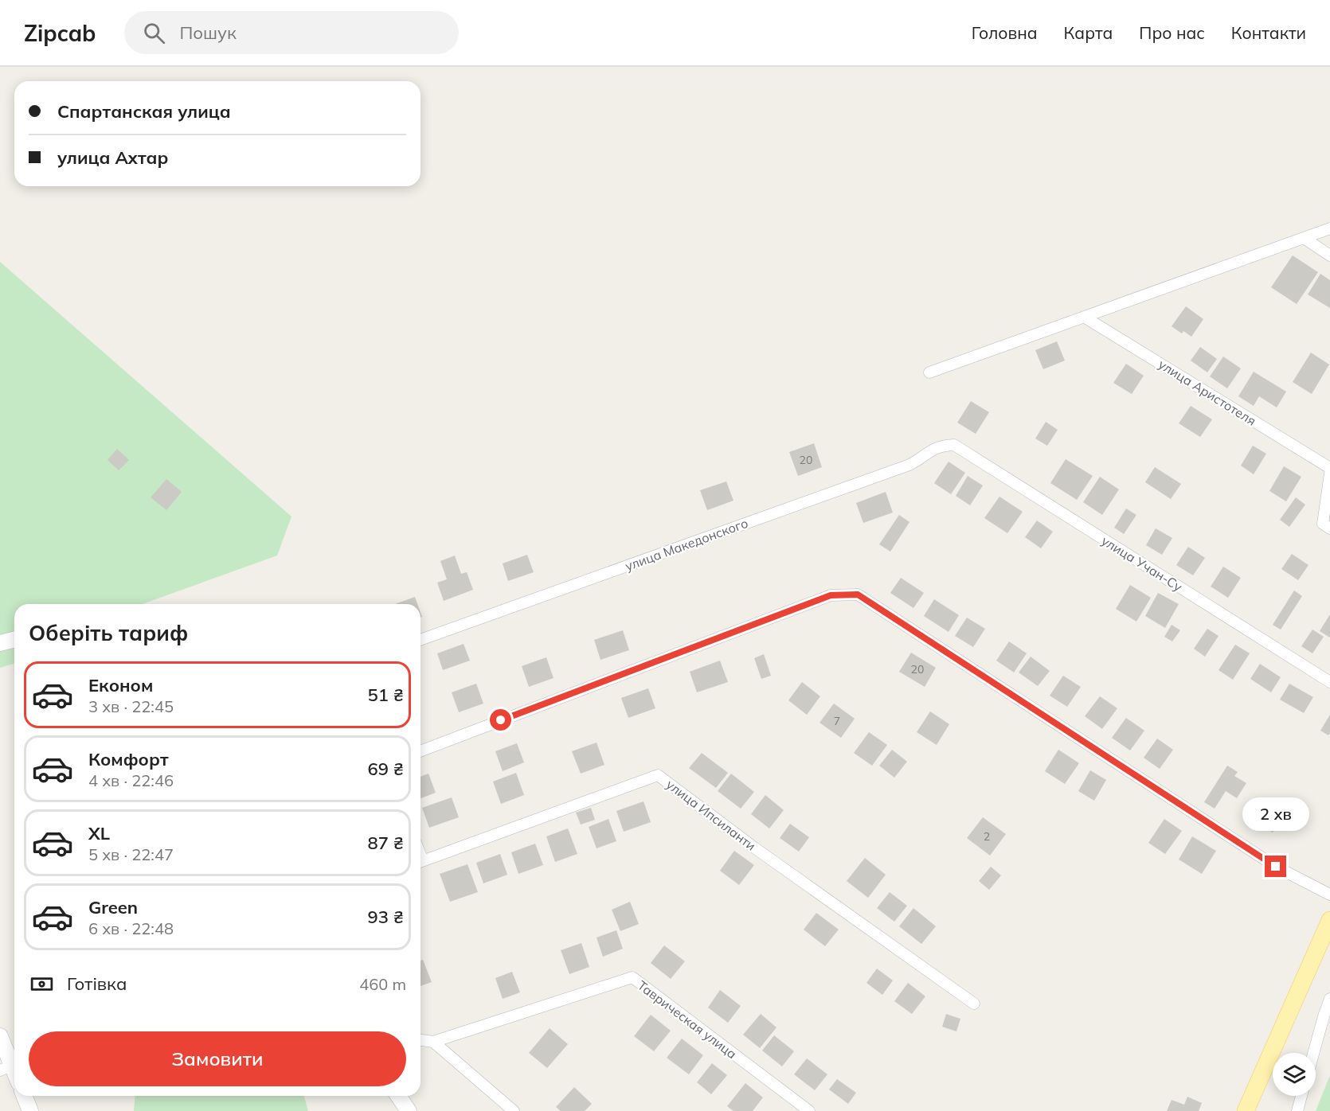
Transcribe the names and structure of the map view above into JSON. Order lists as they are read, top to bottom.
{
  "streets": {
    "street": [
      "улица Аристотеля",
      "улица Македонского",
      "улица Учан-Су",
      "улица Ипсиланти",
      "Таврическая улица"
    ]
  },
  "crossings": [
    ["улица Македонского", "улица Учан-Су"]
  ],
  "house_numbers": [
    "20",
    "20",
    "7",
    "2"
  ],
  "page": {
    "header": "Zipcab",
    "search": "Пошук",
    "nav": [
      "Головна",
      "Карта",
      "Про нас",
      "Контакти"
    ],
    "banner": ["Спартанская улица", "улица Ахтар"],
    "heading": "Оберіть тариф",
    "list": [
      {
        "name": "Економ",
        "note": "3 хв · 22:45",
        "value": "51 ₴"
      },
      {
        "name": "Комфорт",
        "note": "4 хв · 22:46",
        "value": "69 ₴"
      },
      {
        "name": "XL",
        "note": "5 хв · 22:47",
        "value": "87 ₴"
      },
      {
        "name": "Green",
        "note": "6 хв · 22:48",
        "value": "93 ₴"
      }
    ],
    "bubble": "2 хв",
    "pay": ["Готівка", "460 m"],
    "buttons": "Замовити"
  }
}
